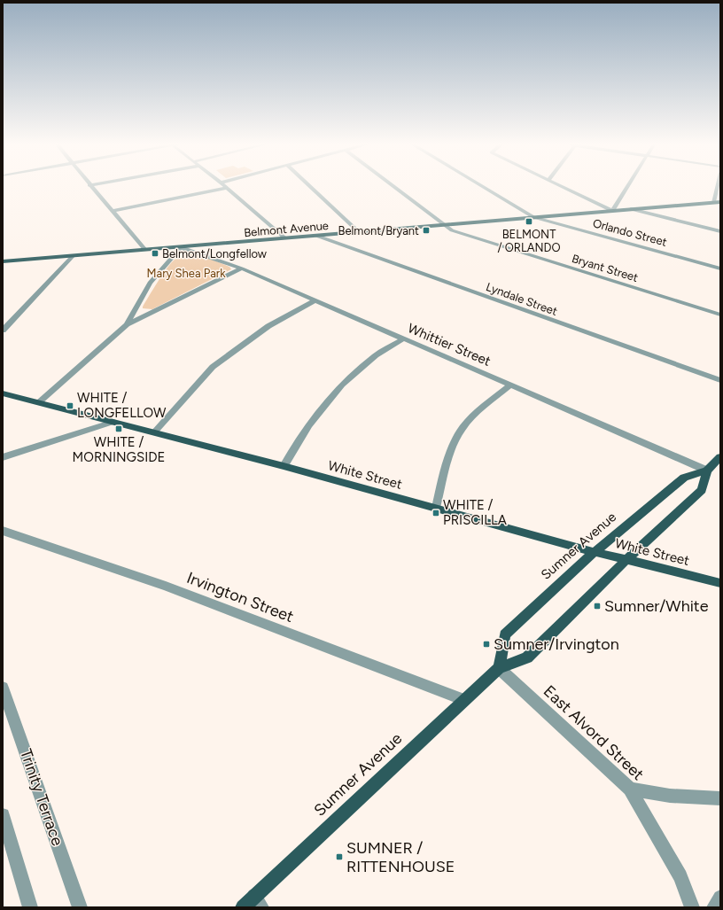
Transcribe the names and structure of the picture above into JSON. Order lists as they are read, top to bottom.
{
  "streets": {
    "main road": ["Belmont Avenue", "White Street", "Sumner Avenue"],
    "street": [
      "Orlando Street",
      "Bryant Street",
      "Lyndale Street",
      "Whittier Street",
      "Irvington Street",
      "East Alvord Street",
      "Trinity Terrace"
    ]
  },
  "crossings": [
    ["Belmont Avenue", "Orlando Street"],
    ["Belmont Avenue", "Bryant Street"],
    ["Belmont Avenue", "Lyndale Street"],
    ["Belmont Avenue", "Whittier Street"],
    ["Whittier Street", "Sumner Avenue"],
    ["White Street", "Sumner Avenue"],
    ["Sumner Avenue", "Irvington Street"],
    ["Sumner Avenue", "East Alvord Street"]
  ],
  "parks": ["Mary Shea Park"],
  "places": {
    "transit": [
      "BELMONT / ORLANDO",
      "Belmont/Bryant",
      "Belmont/Longfellow",
      "WHITE / LONGFELLOW",
      "WHITE / MORNINGSIDE",
      "WHITE / PRISCILLA",
      "Sumner/White",
      "Sumner/Irvington",
      "SUMNER / RITTENHOUSE"
    ]
  }
}
